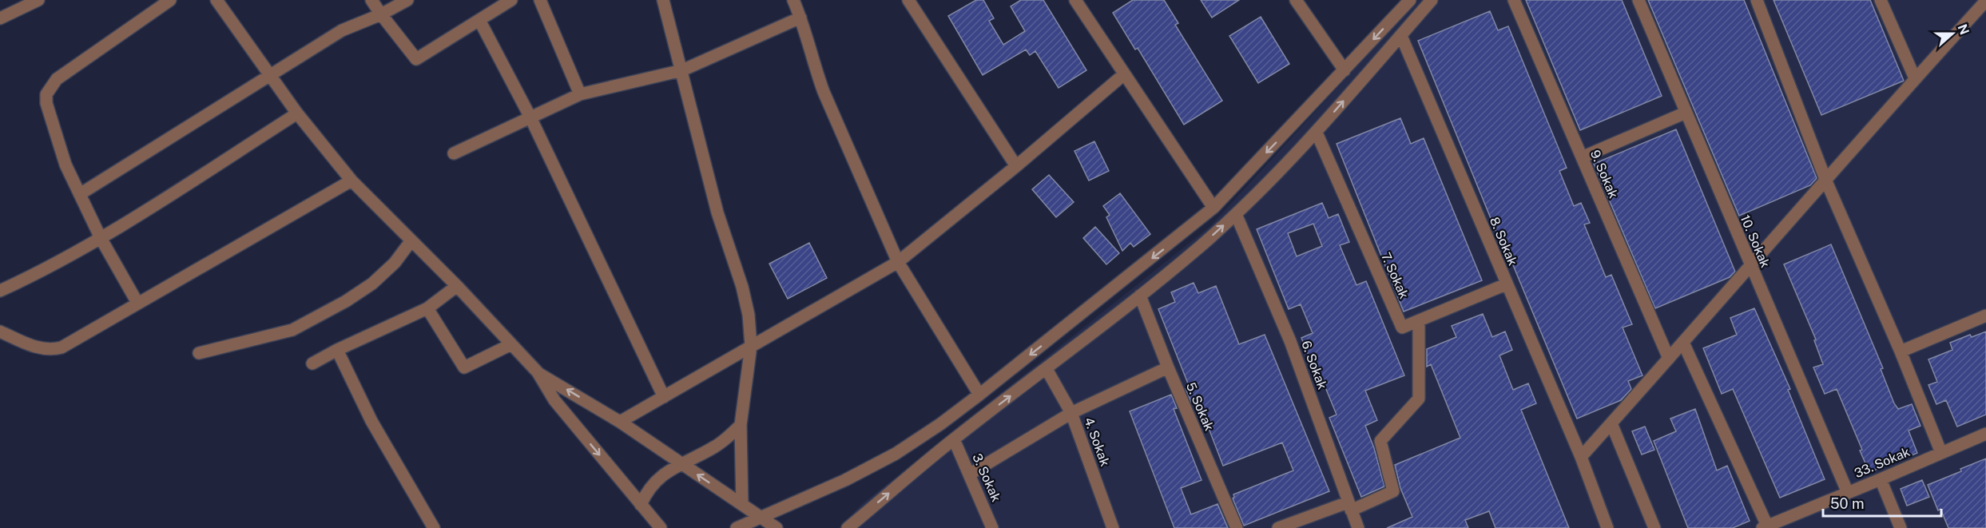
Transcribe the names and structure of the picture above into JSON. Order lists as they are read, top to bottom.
{
  "streets": {
    "street": [
      "9. Sokak",
      "8. Sokak",
      "10. Sokak",
      "7. Sokak",
      "6. Sokak",
      "5. Sokak",
      "4. Sokak",
      "33. Sokak",
      "3. Sokak"
    ]
  },
  "crossings": [
    ["8. Sokak", "7. Sokak"],
    ["10. Sokak", "33. Sokak"]
  ],
  "scale_bar": "50 m",
  "north": "right"
}
